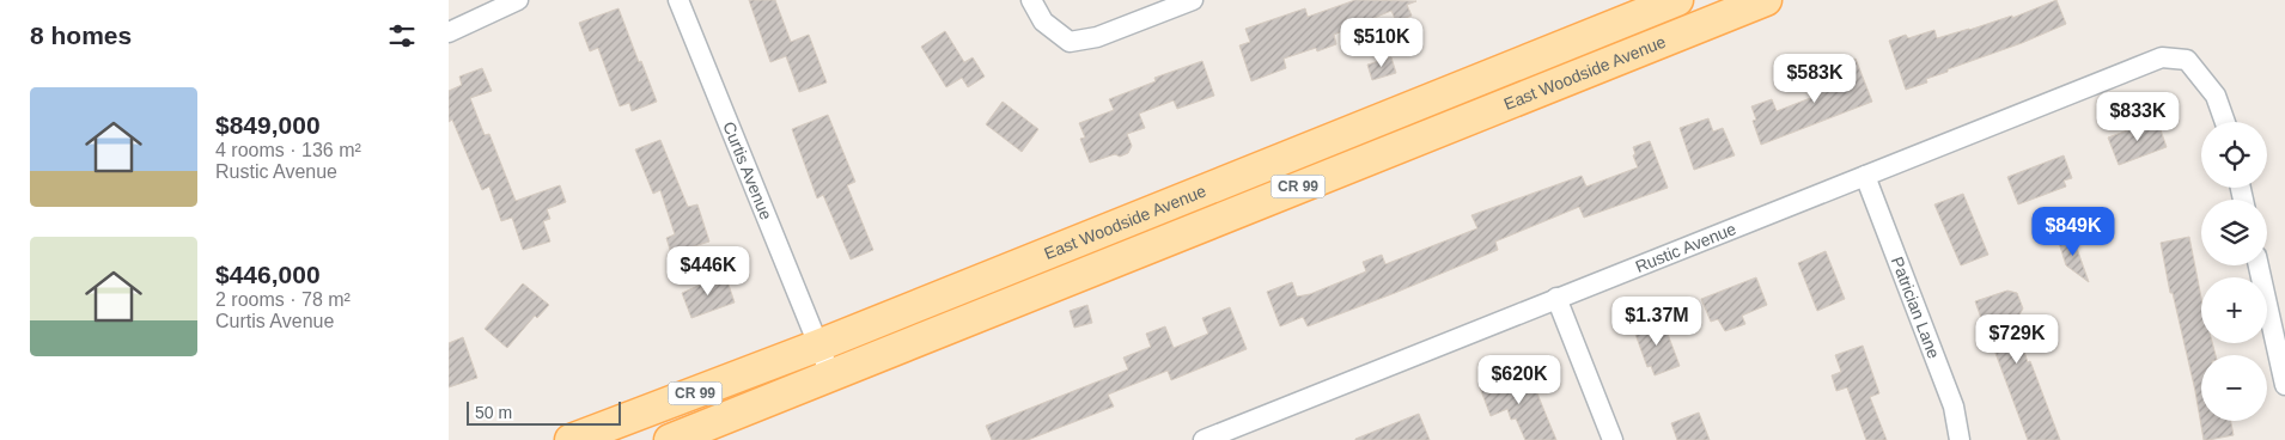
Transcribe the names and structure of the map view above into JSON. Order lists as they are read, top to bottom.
{
  "streets": {
    "main road": ["East Woodside Avenue", "CR 99"],
    "street": ["Curtis Avenue", "Rustic Avenue", "Patrician Lane"]
  },
  "crossings": [
    ["East Woodside Avenue", "Curtis Avenue"],
    ["Rustic Avenue", "Patrician Lane"]
  ],
  "scale_bar": "50 m",
  "page": {
    "heading": "8 homes",
    "price": [
      "$510K",
      "$583K",
      "$833K",
      "$849K",
      "$446K",
      "$1.37M",
      "$729K",
      "$620K"
    ],
    "list": [
      {
        "name": "$849,000",
        "note": "4 rooms · 136 m² · Rustic Avenue"
      },
      {
        "name": "$446,000",
        "note": "2 rooms · 78 m² · Curtis Avenue"
      }
    ],
    "map_buttons": ["+", "−"],
    "scale": "50 m"
  }
}
